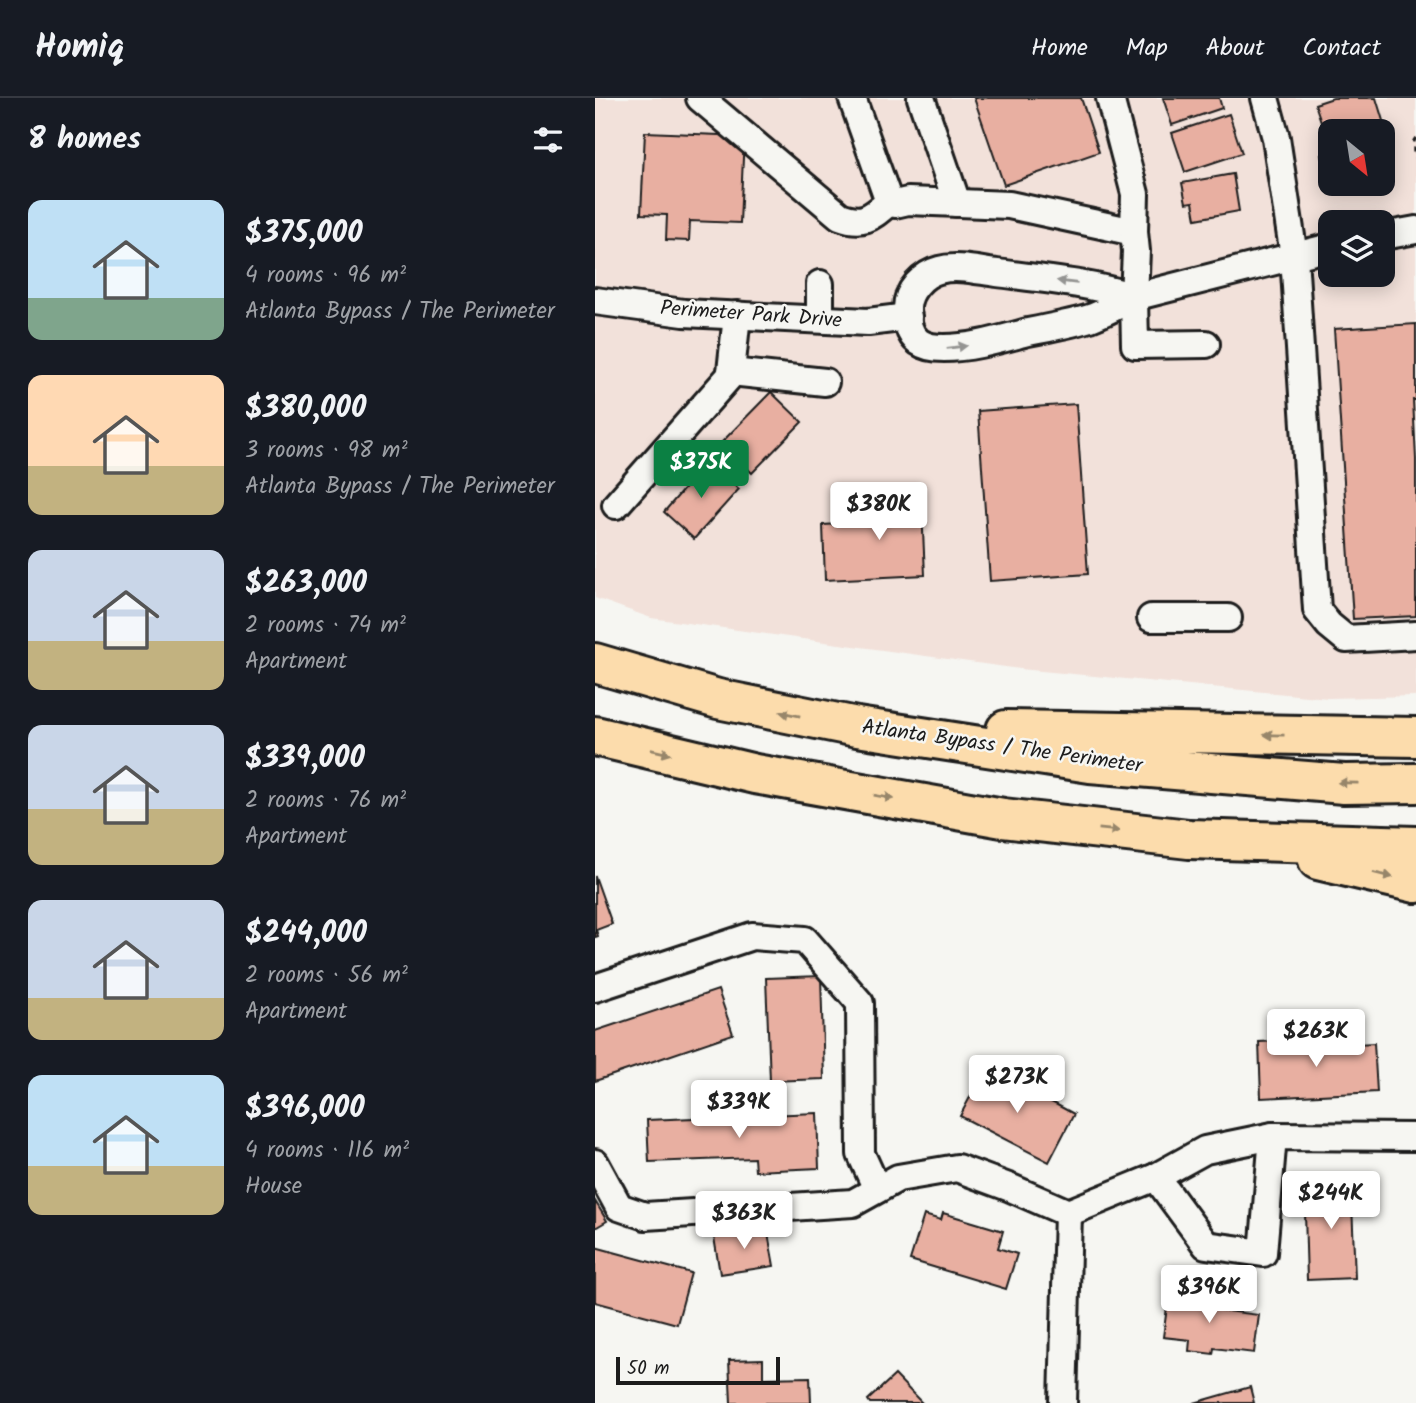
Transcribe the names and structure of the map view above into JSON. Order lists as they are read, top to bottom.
{
  "streets": {
    "highway": ["Atlanta Bypass / The Perimeter"],
    "street": ["Perimeter Park Drive"]
  },
  "scale_bar": "50 m",
  "north": "bottom right",
  "page": {
    "header": "Homiq",
    "nav": [
      "Home",
      "Map",
      "About",
      "Contact"
    ],
    "heading": "8 homes",
    "list": [
      {
        "name": "$375,000",
        "note": "4 rooms · 96 m² · Atlanta Bypass / The Perimeter"
      },
      {
        "name": "$380,000",
        "note": "3 rooms · 98 m² · Atlanta Bypass / The Perimeter"
      },
      {
        "name": "$263,000",
        "note": "2 rooms · 74 m² · Apartment"
      },
      {
        "name": "$339,000",
        "note": "2 rooms · 76 m² · Apartment"
      },
      {
        "name": "$244,000",
        "note": "2 rooms · 56 m² · Apartment"
      },
      {
        "name": "$396,000",
        "note": "4 rooms · 116 m² · House"
      }
    ],
    "price": [
      "$375K",
      "$380K",
      "$263K",
      "$273K",
      "$339K",
      "$244K",
      "$363K",
      "$396K"
    ],
    "scale": "50 m"
  }
}
